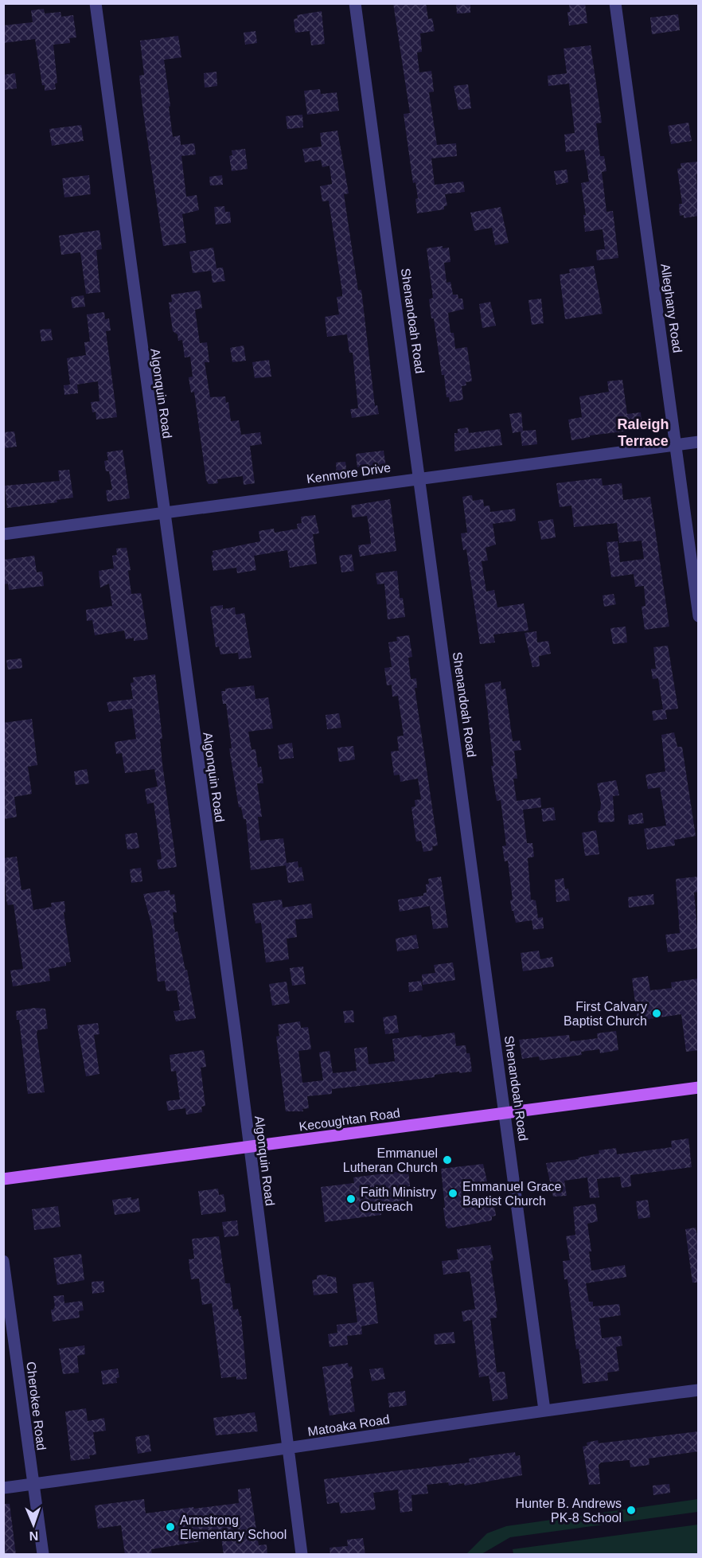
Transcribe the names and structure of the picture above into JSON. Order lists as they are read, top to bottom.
{
  "streets": {
    "main road": ["Kecoughtan Road"],
    "street": [
      "Alleghany Road",
      "Shenandoah Road",
      "Algonquin Road",
      "Kenmore Drive",
      "Cherokee Road",
      "Matoaka Road"
    ]
  },
  "crossings": [
    ["Alleghany Road", "Kenmore Drive"],
    ["Shenandoah Road", "Kenmore Drive"],
    ["Shenandoah Road", "Kecoughtan Road"],
    ["Shenandoah Road", "Matoaka Road"],
    ["Algonquin Road", "Kenmore Drive"],
    ["Algonquin Road", "Kecoughtan Road"],
    ["Algonquin Road", "Matoaka Road"],
    ["Cherokee Road", "Matoaka Road"]
  ],
  "districts": ["Raleigh Terrace"],
  "places": [
    "First Calvary Baptist Church",
    "Emmanuel Lutheran Church",
    "Emmanuel Grace Baptist Church",
    "Faith Ministry Outreach",
    "Hunter B. Andrews PK-8 School",
    "Armstrong Elementary School"
  ],
  "north": "bottom"
}
